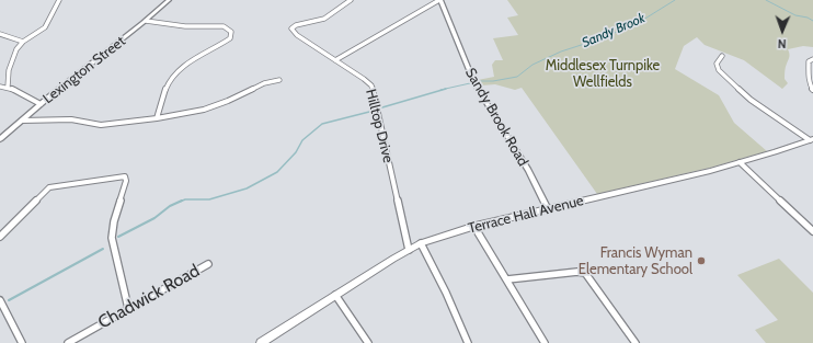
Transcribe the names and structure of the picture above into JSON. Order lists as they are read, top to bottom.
{
  "streets": {
    "main road": ["Terrace Hall Avenue"],
    "street": [
      "Lexington Street",
      "Sandy Brook Road",
      "Hilltop Drive",
      "Chadwick Road"
    ]
  },
  "crossings": [
    ["Sandy Brook Road", "Terrace Hall Avenue"],
    ["Hilltop Drive", "Terrace Hall Avenue"]
  ],
  "water": ["Sandy Brook"],
  "parks": ["Middlesex Turnpike Wellfields"],
  "places": ["Francis Wyman Elementary School"],
  "north": "bottom"
}
